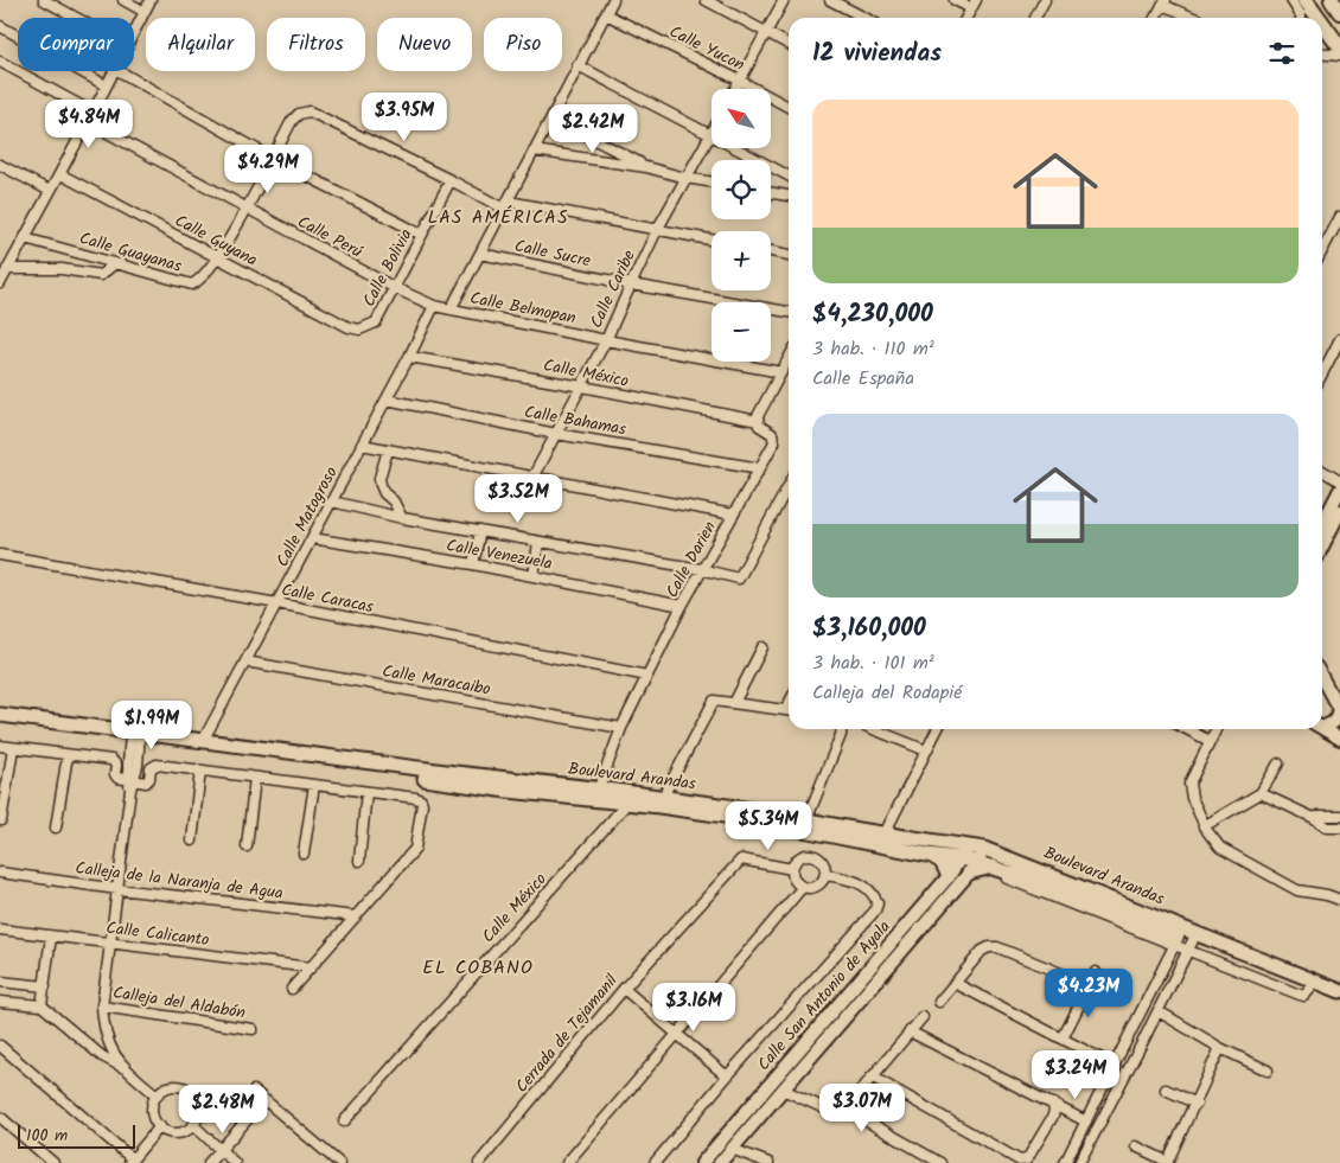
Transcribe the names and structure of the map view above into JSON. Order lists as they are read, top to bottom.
{
  "streets": {
    "main road": ["Boulevard Arandas"],
    "street": [
      "Calle Yucon",
      "Calle Perú",
      "Calle Guyana",
      "Calle Guayanas",
      "Calle Sucre",
      "Calle Bolivia",
      "Calle Caribe",
      "Calle Belmopan",
      "Calle México",
      "Calle Bahamas",
      "Calle Matogroso",
      "Calle Venezuela",
      "Calle Darien",
      "Calle Caracas",
      "Calle Maracaibo",
      "Calleja de la Naranja de Agua",
      "Calle Calicanto",
      "Calle San Antonio de Ayala",
      "Calleja del Aldabón",
      "Cerrada de Tejamanil"
    ]
  },
  "crossings": [
    ["Calle Perú", "Calle Bolivia"],
    ["Calle Perú", "Calle Belmopan"],
    ["Calle Perú", "Calle Matogroso"],
    ["Calle Guyana", "Calle Guayanas"],
    ["Calle Guyana", "Calle Bolivia"],
    ["Calle Sucre", "Calle Caribe"],
    ["Calle Caribe", "Calle Belmopan"],
    ["Calle Caribe", "Calle México"],
    ["Calle Caribe", "Calle Bahamas"],
    ["Calle Belmopan", "Calle Matogroso"],
    ["Calle México", "Calle Matogroso"],
    ["Calle México", "Calle Darien"],
    ["Calle México", "Boulevard Arandas"],
    ["Calle Bahamas", "Calle Matogroso"],
    ["Calle Bahamas", "Calle Darien"],
    ["Calle Matogroso", "Calle Venezuela"],
    ["Calle Matogroso", "Calle Caracas"],
    ["Calle Matogroso", "Calle Maracaibo"],
    ["Calle Matogroso", "Boulevard Arandas"],
    ["Calle Venezuela", "Calle Darien"],
    ["Calle Darien", "Calle Caracas"],
    ["Calle Darien", "Calle Maracaibo"],
    ["Calle Darien", "Boulevard Arandas"],
    ["Boulevard Arandas", "Calle San Antonio de Ayala"]
  ],
  "districts": ["LAS AMÉRICAS", "EL COBANO"],
  "scale_bar": "100 m",
  "north": "top left",
  "page": {
    "chip": [
      "Comprar",
      "Alquilar",
      "Filtros",
      "Nuevo",
      "Piso"
    ],
    "heading": "12 viviendas",
    "map_buttons": ["+", "−"],
    "list": [
      {
        "name": "$4,230,000",
        "note": "3 hab. · 110 m² · Calle España"
      },
      {
        "name": "$3,160,000",
        "note": "3 hab. · 101 m² · Calleja del Rodapié"
      }
    ],
    "price": [
      "$3.95M",
      "$4.84M",
      "$2.42M",
      "$4.29M",
      "$3.52M",
      "$1.99M",
      "$5.34M",
      "$4.23M",
      "$3.16M",
      "$3.24M",
      "$3.07M",
      "$2.48M"
    ],
    "scale": "100 m"
  }
}
